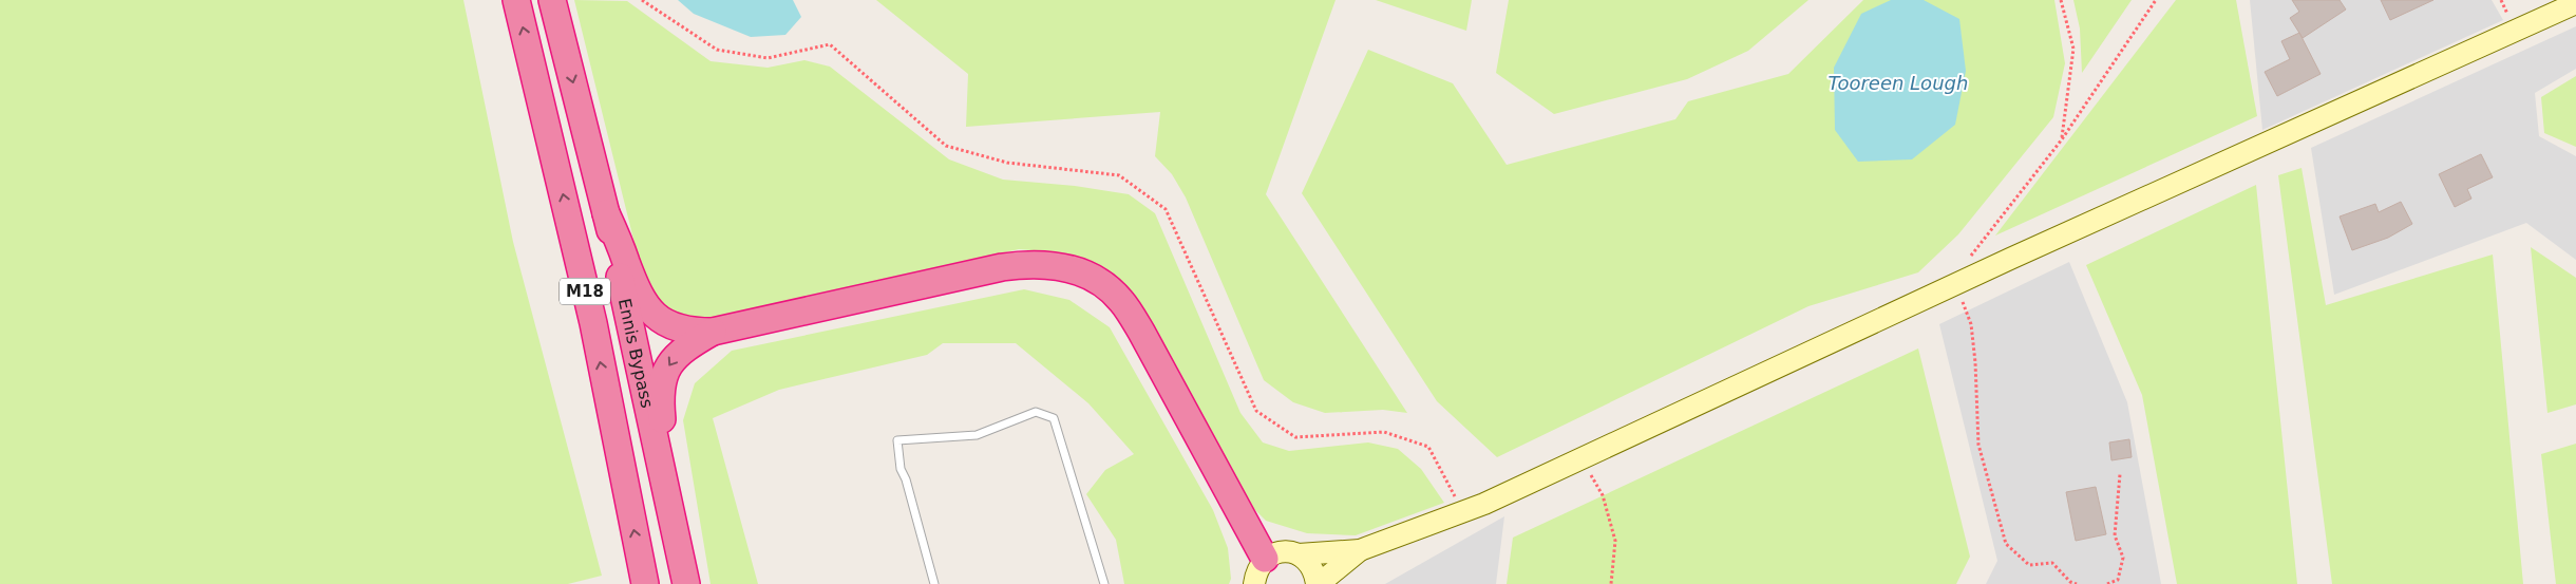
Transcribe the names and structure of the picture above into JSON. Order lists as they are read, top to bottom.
{
  "streets": {
    "highway": ["M18", "Ennis Bypass"]
  },
  "water": ["Tooreen Lough"]
}
